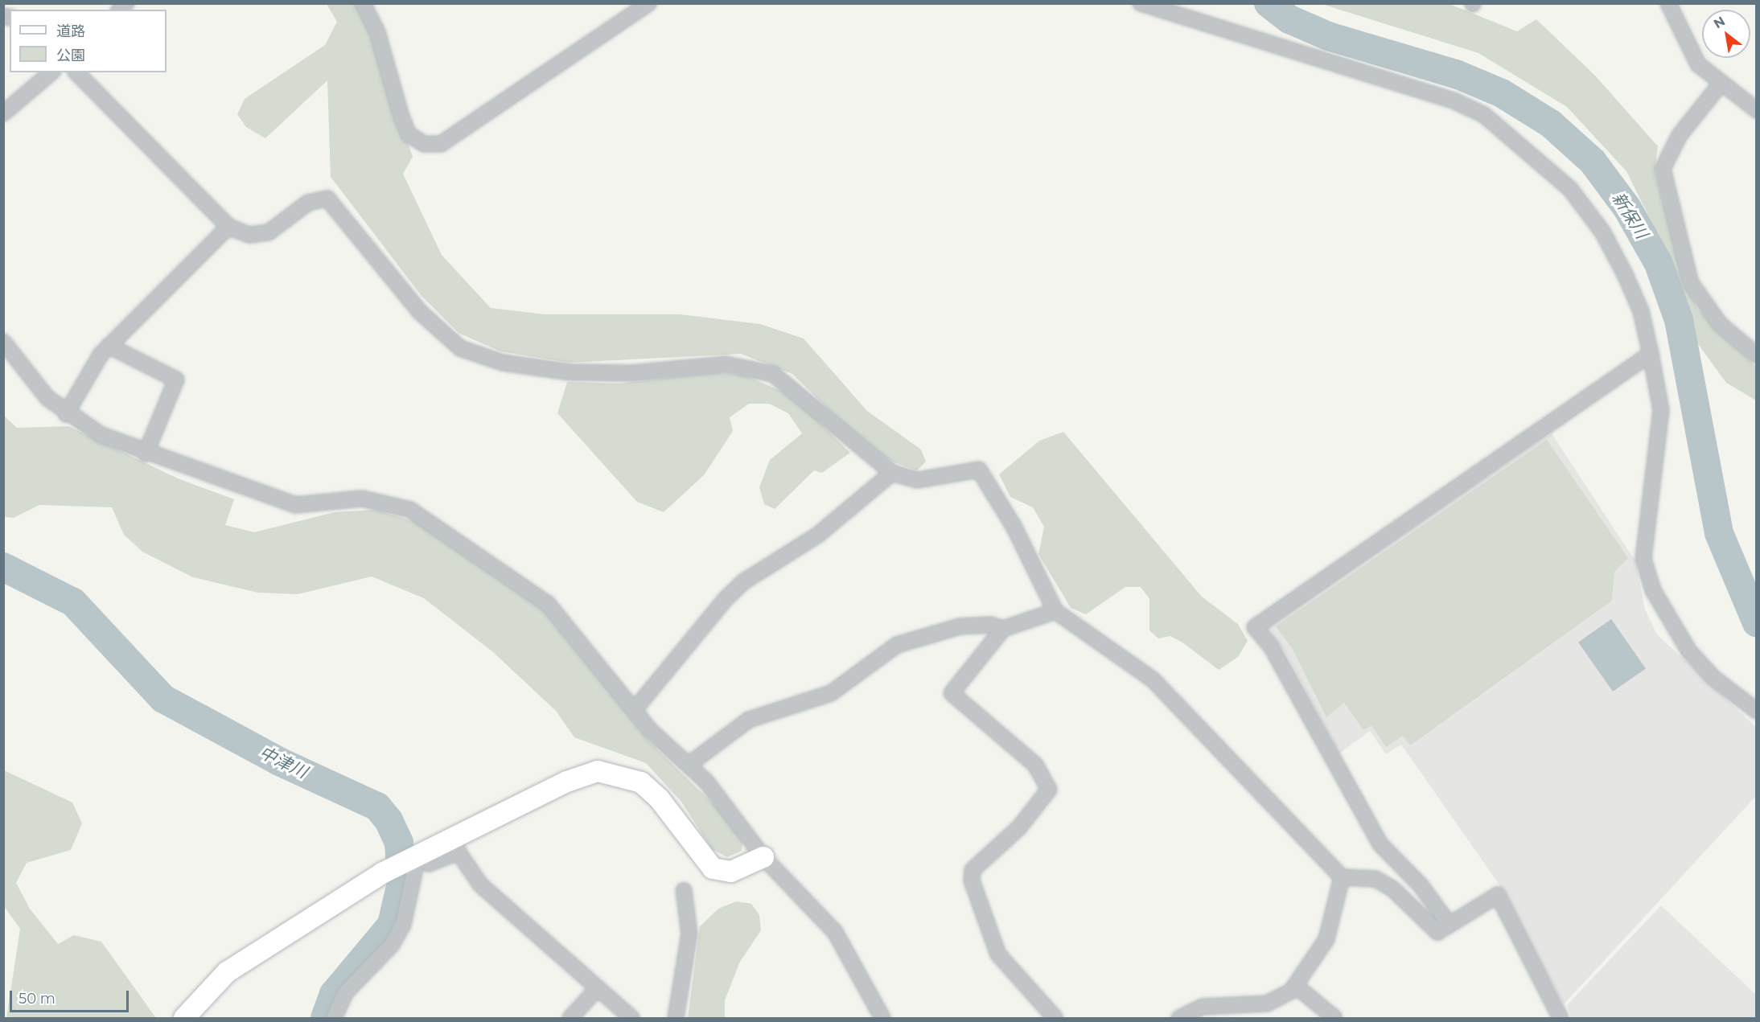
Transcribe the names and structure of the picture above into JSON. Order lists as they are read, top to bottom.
{
  "water": ["新保川", "中津川"],
  "legend": ["道路", "公園"],
  "scale_bar": "50 m",
  "north": "top left"
}
